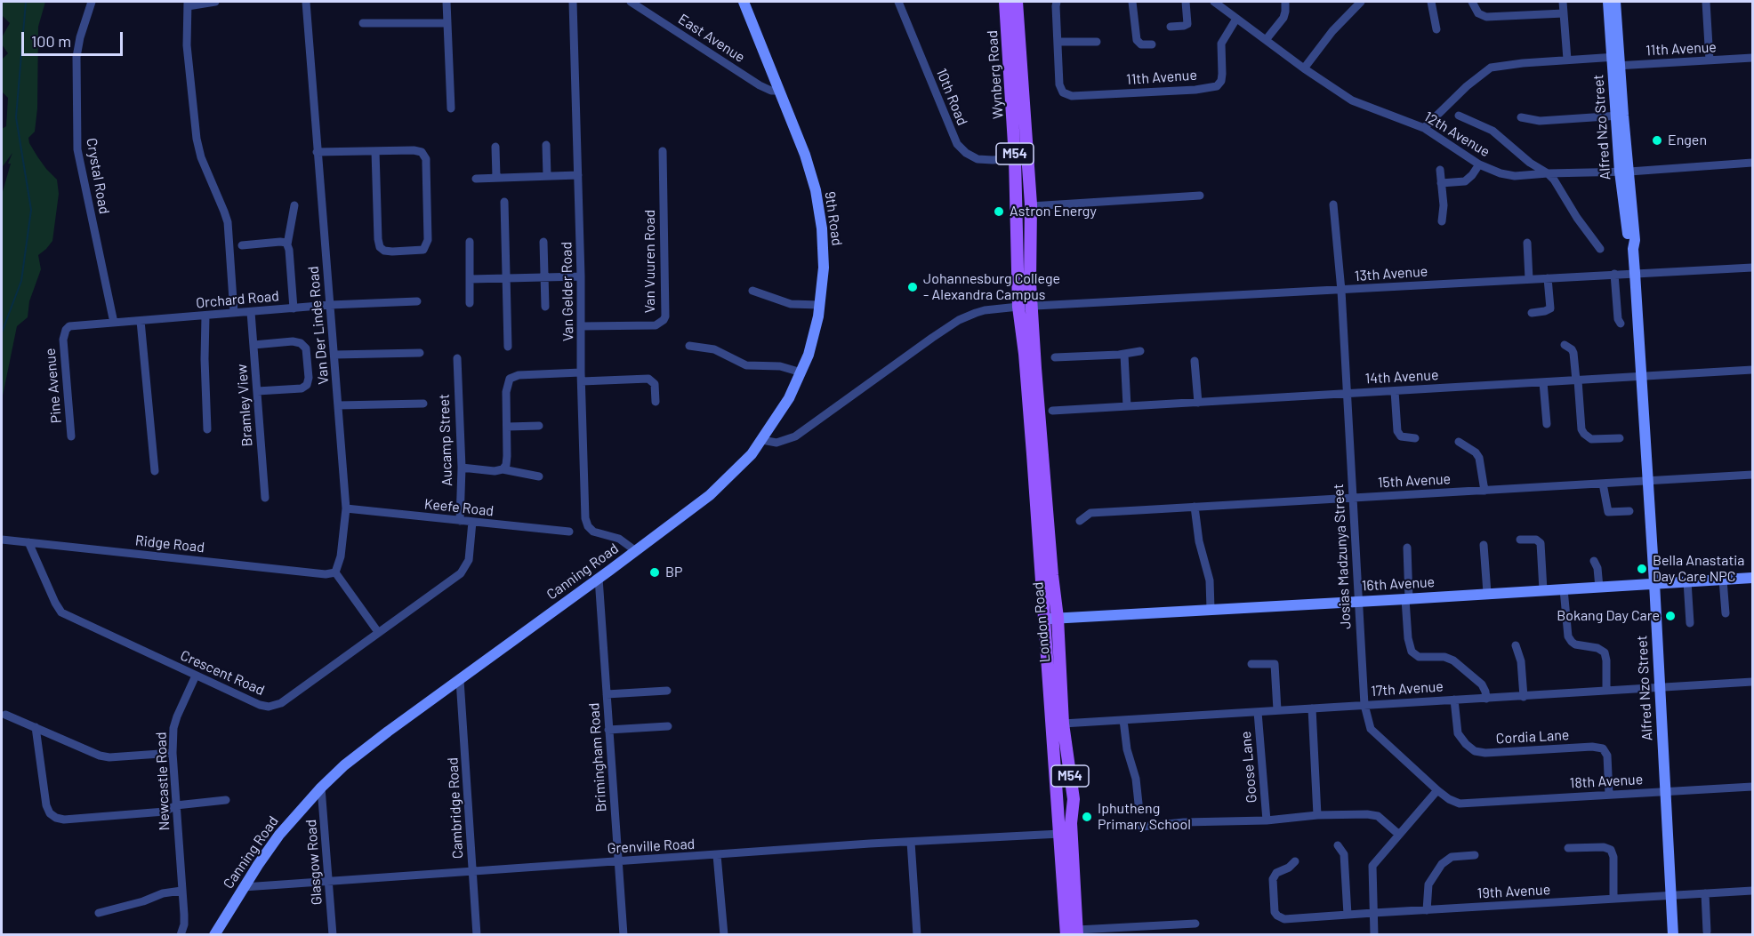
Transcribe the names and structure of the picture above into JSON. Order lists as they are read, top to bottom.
{
  "streets": {
    "main road": ["Wynberg Road", "M54", "London Road"],
    "street": [
      "East Avenue",
      "11th Avenue",
      "10th Road",
      "Alfred Nzo Street",
      "12th Avenue",
      "Crystal Road",
      "9th Road",
      "Van Vuuren Road",
      "13th Avenue",
      "Van Gelder Road",
      "Orchard Road",
      "Van Der Linde Road",
      "14th Avenue",
      "Pine Avenue",
      "Bramley View",
      "Aucamp Street",
      "15th Avenue",
      "Keefe Road",
      "Ridge Road",
      "Josias Madzunya Street",
      "Canning Road",
      "16th Avenue",
      "Crescent Road",
      "17th Avenue",
      "Cordia Lane",
      "Brimingham Road",
      "Goose Lane",
      "Newcastle Road",
      "18th Avenue",
      "Cambridge Road",
      "Grenville Road",
      "Glasgow Road",
      "19th Avenue"
    ]
  },
  "crossings": [
    ["East Avenue", "9th Road"],
    ["11th Avenue", "Alfred Nzo Street"],
    ["11th Avenue", "12th Avenue"],
    ["Wynberg Road", "10th Road"],
    ["Wynberg Road", "13th Avenue"],
    ["Wynberg Road", "London Road"],
    ["Alfred Nzo Street", "12th Avenue"],
    ["Alfred Nzo Street", "13th Avenue"],
    ["Alfred Nzo Street", "14th Avenue"],
    ["Alfred Nzo Street", "15th Avenue"],
    ["Alfred Nzo Street", "16th Avenue"],
    ["Alfred Nzo Street", "17th Avenue"],
    ["Alfred Nzo Street", "18th Avenue"],
    ["Alfred Nzo Street", "19th Avenue"],
    ["Crystal Road", "Orchard Road"],
    ["9th Road", "Canning Road"],
    ["Van Vuuren Road", "Van Gelder Road"],
    ["13th Avenue", "Josias Madzunya Street"],
    ["13th Avenue", "London Road"],
    ["Van Gelder Road", "Canning Road"],
    ["Orchard Road", "Van Der Linde Road"],
    ["Orchard Road", "Pine Avenue"],
    ["Orchard Road", "Bramley View"],
    ["Van Der Linde Road", "Keefe Road"],
    ["Van Der Linde Road", "Ridge Road"],
    ["14th Avenue", "Josias Madzunya Street"],
    ["Aucamp Street", "Keefe Road"],
    ["15th Avenue", "Josias Madzunya Street"],
    ["Keefe Road", "Crescent Road"],
    ["Ridge Road", "Crescent Road"],
    ["Josias Madzunya Street", "16th Avenue"],
    ["Josias Madzunya Street", "17th Avenue"],
    ["Josias Madzunya Street", "18th Avenue"],
    ["Canning Road", "Brimingham Road"],
    ["Canning Road", "Cambridge Road"],
    ["Canning Road", "Grenville Road"],
    ["Canning Road", "Glasgow Road"],
    ["16th Avenue", "London Road"],
    ["London Road", "17th Avenue"],
    ["London Road", "Grenville Road"],
    ["Crescent Road", "Newcastle Road"],
    ["17th Avenue", "Cordia Lane"],
    ["17th Avenue", "Goose Lane"],
    ["Cordia Lane", "18th Avenue"],
    ["Brimingham Road", "Grenville Road"],
    ["Cambridge Road", "Grenville Road"],
    ["Grenville Road", "Glasgow Road"]
  ],
  "places": [
    "Engen",
    "Astron Energy",
    "Johannesburg College - Alexandra Campus",
    "Bella Anastatia Day Care NPC",
    "BP",
    "Bokang Day Care",
    "Iphutheng Primary School"
  ],
  "scale_bar": "100 m"
}
